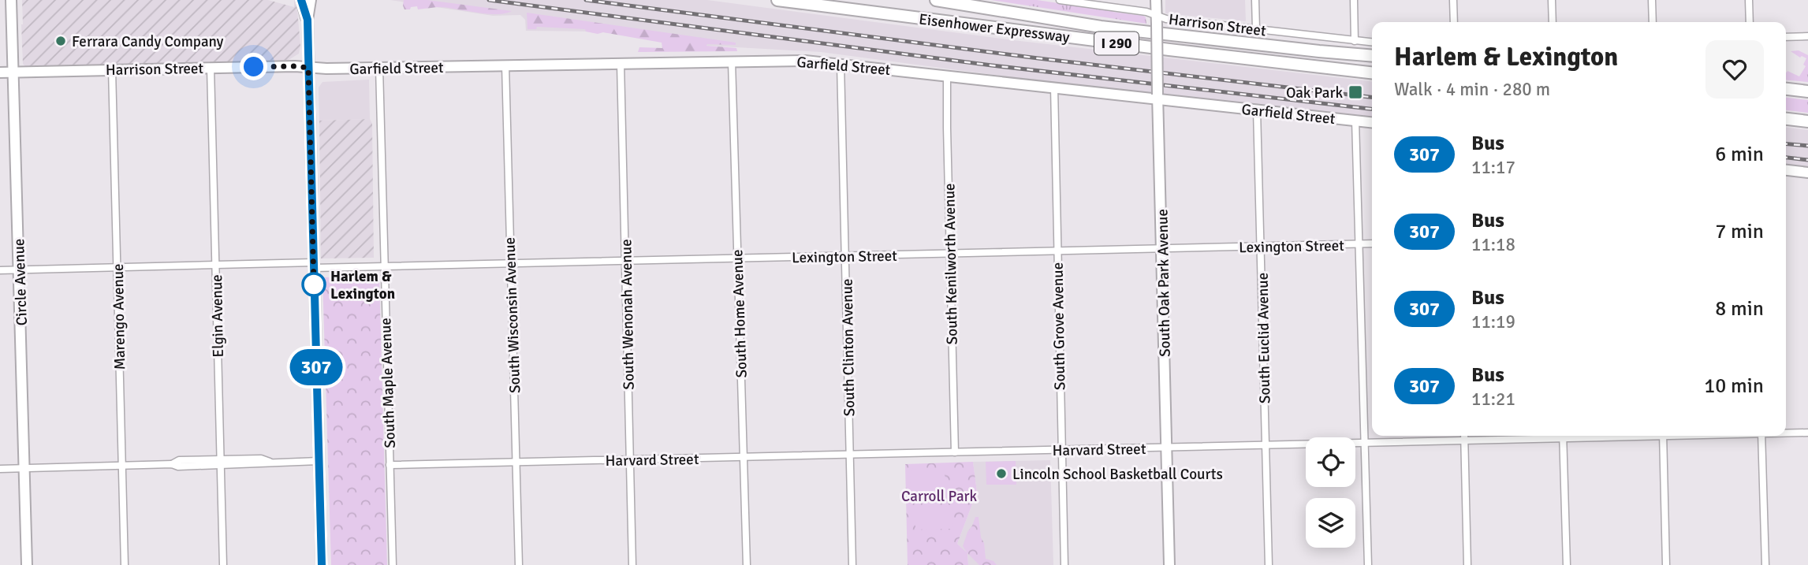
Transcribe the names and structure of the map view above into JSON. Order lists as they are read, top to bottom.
{
  "streets": {
    "highway": ["Eisenhower Expressway", "I 290"],
    "street": [
      "Harrison Street",
      "Garfield Street",
      "Lexington Street",
      "South Kenilworth Avenue",
      "Circle Avenue",
      "South Oak Park Avenue",
      "South Home Avenue",
      "South Wenonah Avenue",
      "South Wisconsin Avenue",
      "Elgin Avenue",
      "Marengo Avenue",
      "South Grove Avenue",
      "South Euclid Avenue",
      "South Clinton Avenue",
      "South Maple Avenue",
      "Harvard Street"
    ]
  },
  "crossings": [
    ["Harrison Street", "Garfield Street"],
    ["Harrison Street", "Circle Avenue"],
    ["Harrison Street", "South Oak Park Avenue"],
    ["Harrison Street", "Elgin Avenue"],
    ["Harrison Street", "Marengo Avenue"],
    ["Garfield Street", "South Kenilworth Avenue"],
    ["Garfield Street", "South Oak Park Avenue"],
    ["Garfield Street", "South Home Avenue"],
    ["Garfield Street", "South Wenonah Avenue"],
    ["Garfield Street", "South Wisconsin Avenue"],
    ["Garfield Street", "South Grove Avenue"],
    ["Garfield Street", "South Euclid Avenue"],
    ["Garfield Street", "South Clinton Avenue"],
    ["Garfield Street", "South Maple Avenue"],
    ["Lexington Street", "South Kenilworth Avenue"],
    ["Lexington Street", "Circle Avenue"],
    ["Lexington Street", "South Oak Park Avenue"],
    ["Lexington Street", "South Home Avenue"],
    ["Lexington Street", "South Wenonah Avenue"],
    ["Lexington Street", "South Wisconsin Avenue"],
    ["Lexington Street", "Elgin Avenue"],
    ["Lexington Street", "Marengo Avenue"],
    ["Lexington Street", "South Grove Avenue"],
    ["Lexington Street", "South Euclid Avenue"],
    ["Lexington Street", "South Clinton Avenue"],
    ["Lexington Street", "South Maple Avenue"],
    ["South Kenilworth Avenue", "Harvard Street"],
    ["South Oak Park Avenue", "Harvard Street"],
    ["South Home Avenue", "Harvard Street"],
    ["South Wenonah Avenue", "Harvard Street"],
    ["South Wisconsin Avenue", "Harvard Street"],
    ["South Grove Avenue", "Harvard Street"],
    ["South Euclid Avenue", "Harvard Street"],
    ["South Clinton Avenue", "Harvard Street"],
    ["South Maple Avenue", "Harvard Street"]
  ],
  "parks": ["Carroll Park"],
  "places": {
    "other": ["Ferrara Candy Company", "Harlem & Lexington", "Lincoln School Basketball Courts"],
    "transit": ["Oak Park"]
  },
  "lines": ["bus line 307"],
  "page": {
    "on_map": "307",
    "heading": ["Harlem & Lexington", "Walk · 4 min · 280 m"],
    "list": [
      {
        "mark": "307",
        "name": "Bus",
        "note": "11:17",
        "value": "6 min"
      },
      {
        "mark": "307",
        "name": "Bus",
        "note": "11:18",
        "value": "7 min"
      },
      {
        "mark": "307",
        "name": "Bus",
        "note": "11:19",
        "value": "8 min"
      },
      {
        "mark": "307",
        "name": "Bus",
        "note": "11:21",
        "value": "10 min"
      }
    ]
  }
}
